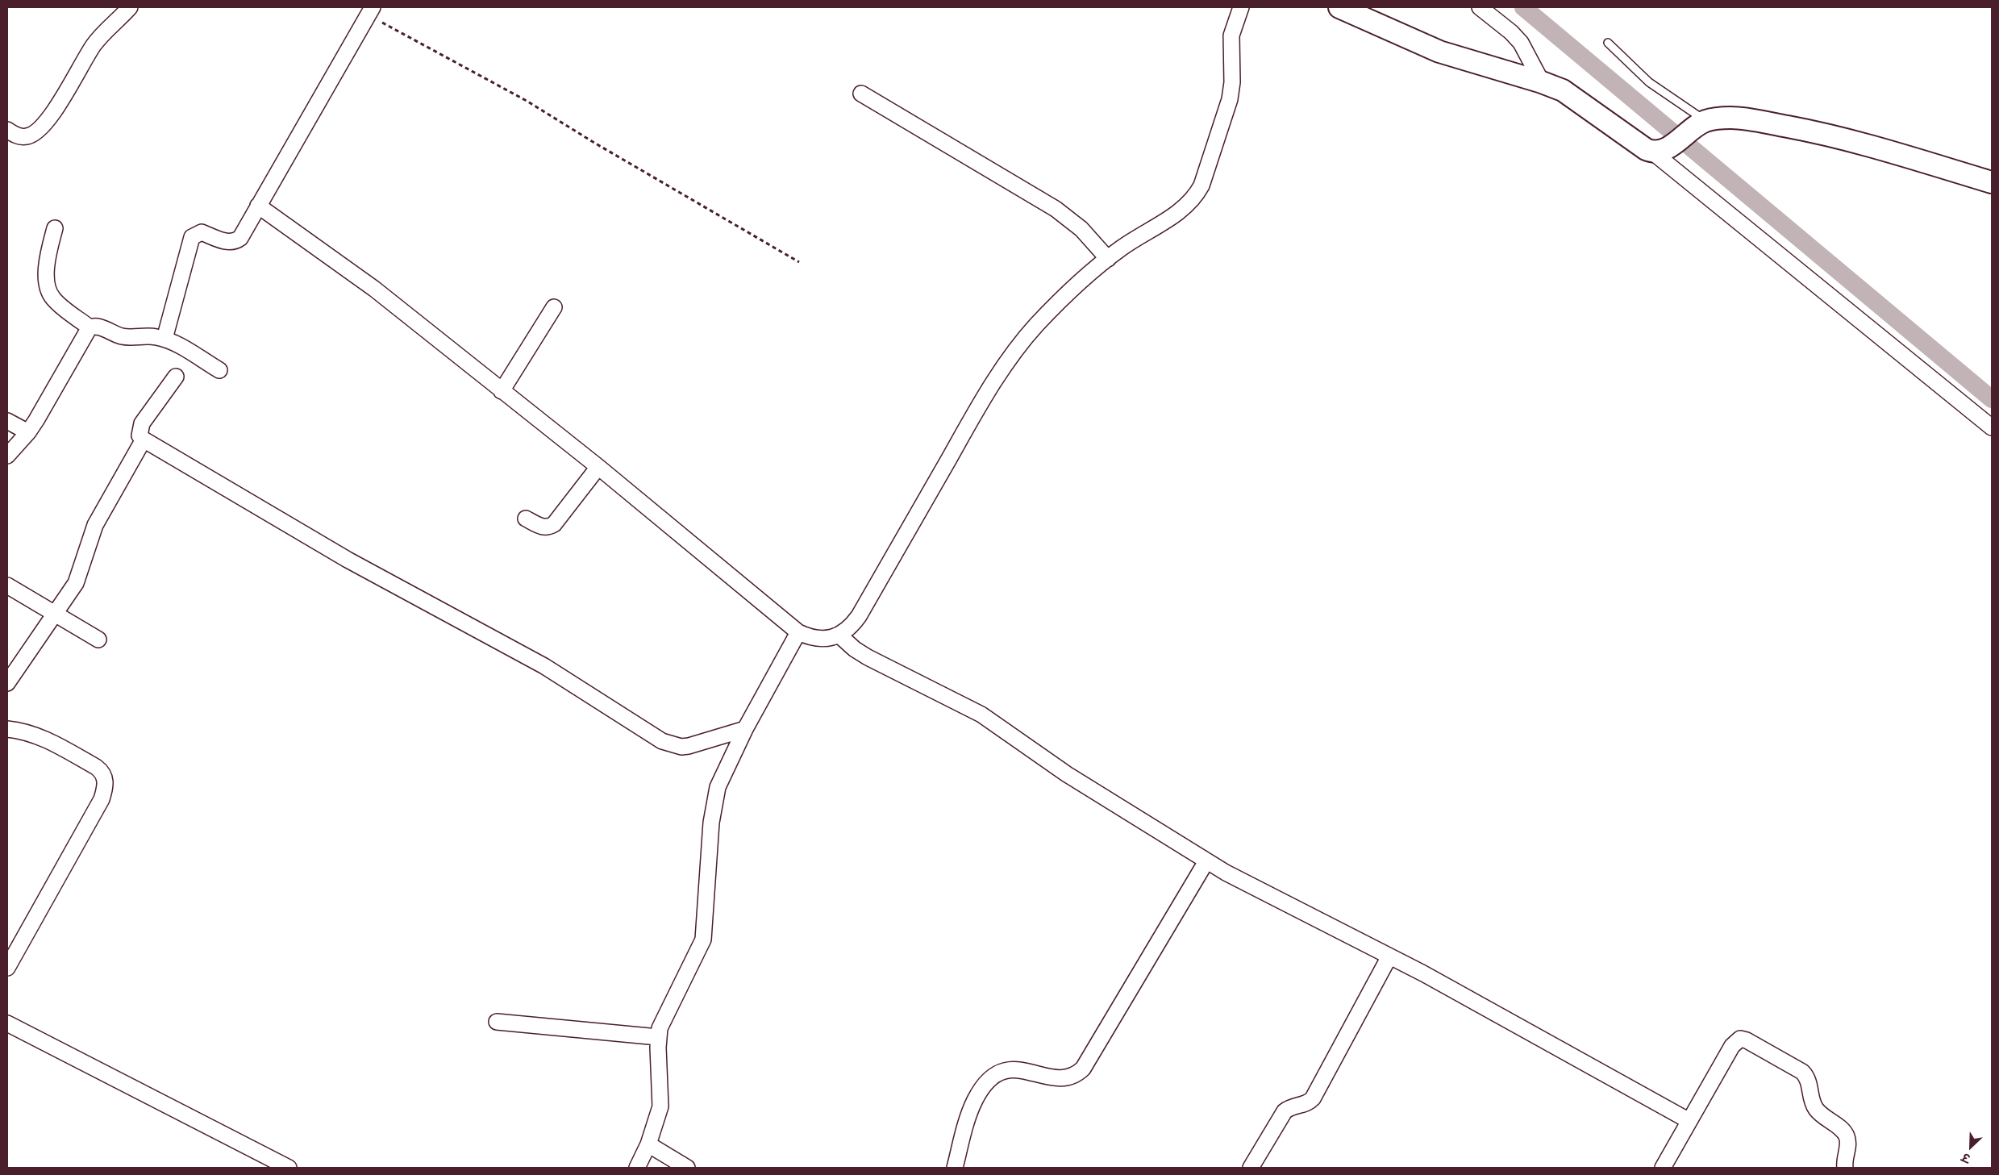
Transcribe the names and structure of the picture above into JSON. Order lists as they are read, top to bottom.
{
  "north": "bottom left"
}
